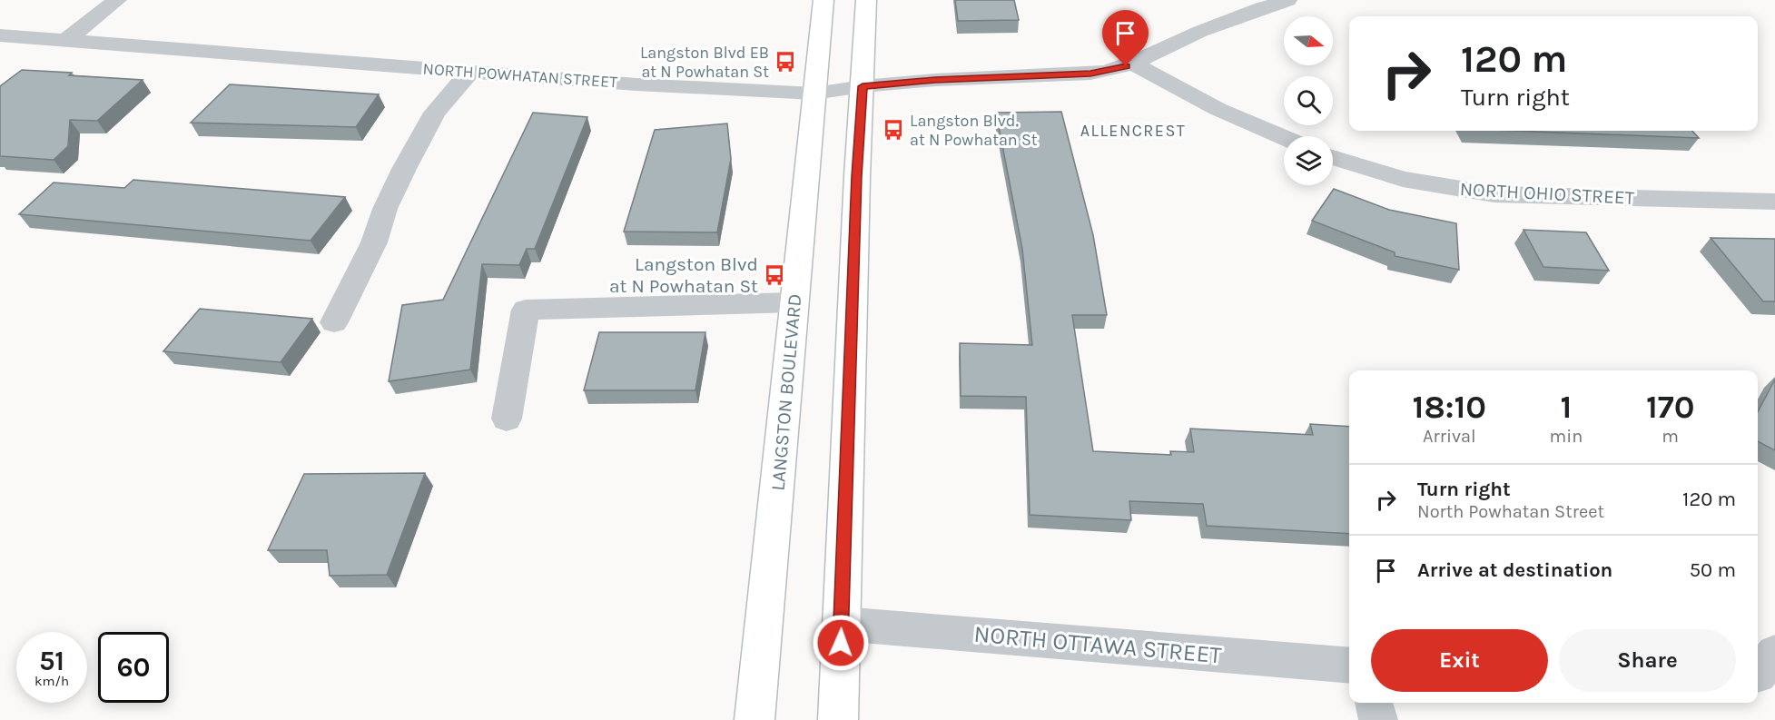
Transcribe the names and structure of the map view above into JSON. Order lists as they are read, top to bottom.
{
  "streets": {
    "main road": ["LANGSTON BOULEVARD"],
    "street": ["NORTH POWHATAN STREET", "NORTH OHIO STREET", "NORTH OTTAWA STREET"]
  },
  "crossings": [
    ["NORTH POWHATAN STREET", "LANGSTON BOULEVARD"]
  ],
  "districts": ["ALLENCREST"],
  "places": {
    "bus stop": ["Langston Blvd EB at N Powhatan St", "Langston Blvd. at N Powhatan St", "Langston Blvd at N Powhatan St"]
  },
  "north": "right",
  "page": {
    "turn": ["120 m", "Turn right"],
    "eta": [
      "18:10",
      "Arrival",
      "1",
      "min",
      "170",
      "m"
    ],
    "list": [
      {
        "name": "Turn right",
        "note": "North Powhatan Street",
        "value": "120 m"
      },
      {
        "name": "Arrive at destination",
        "value": "50 m"
      }
    ],
    "buttons": ["Exit", "Share"],
    "speed": "51 km/h",
    "limit": "60"
  }
}
